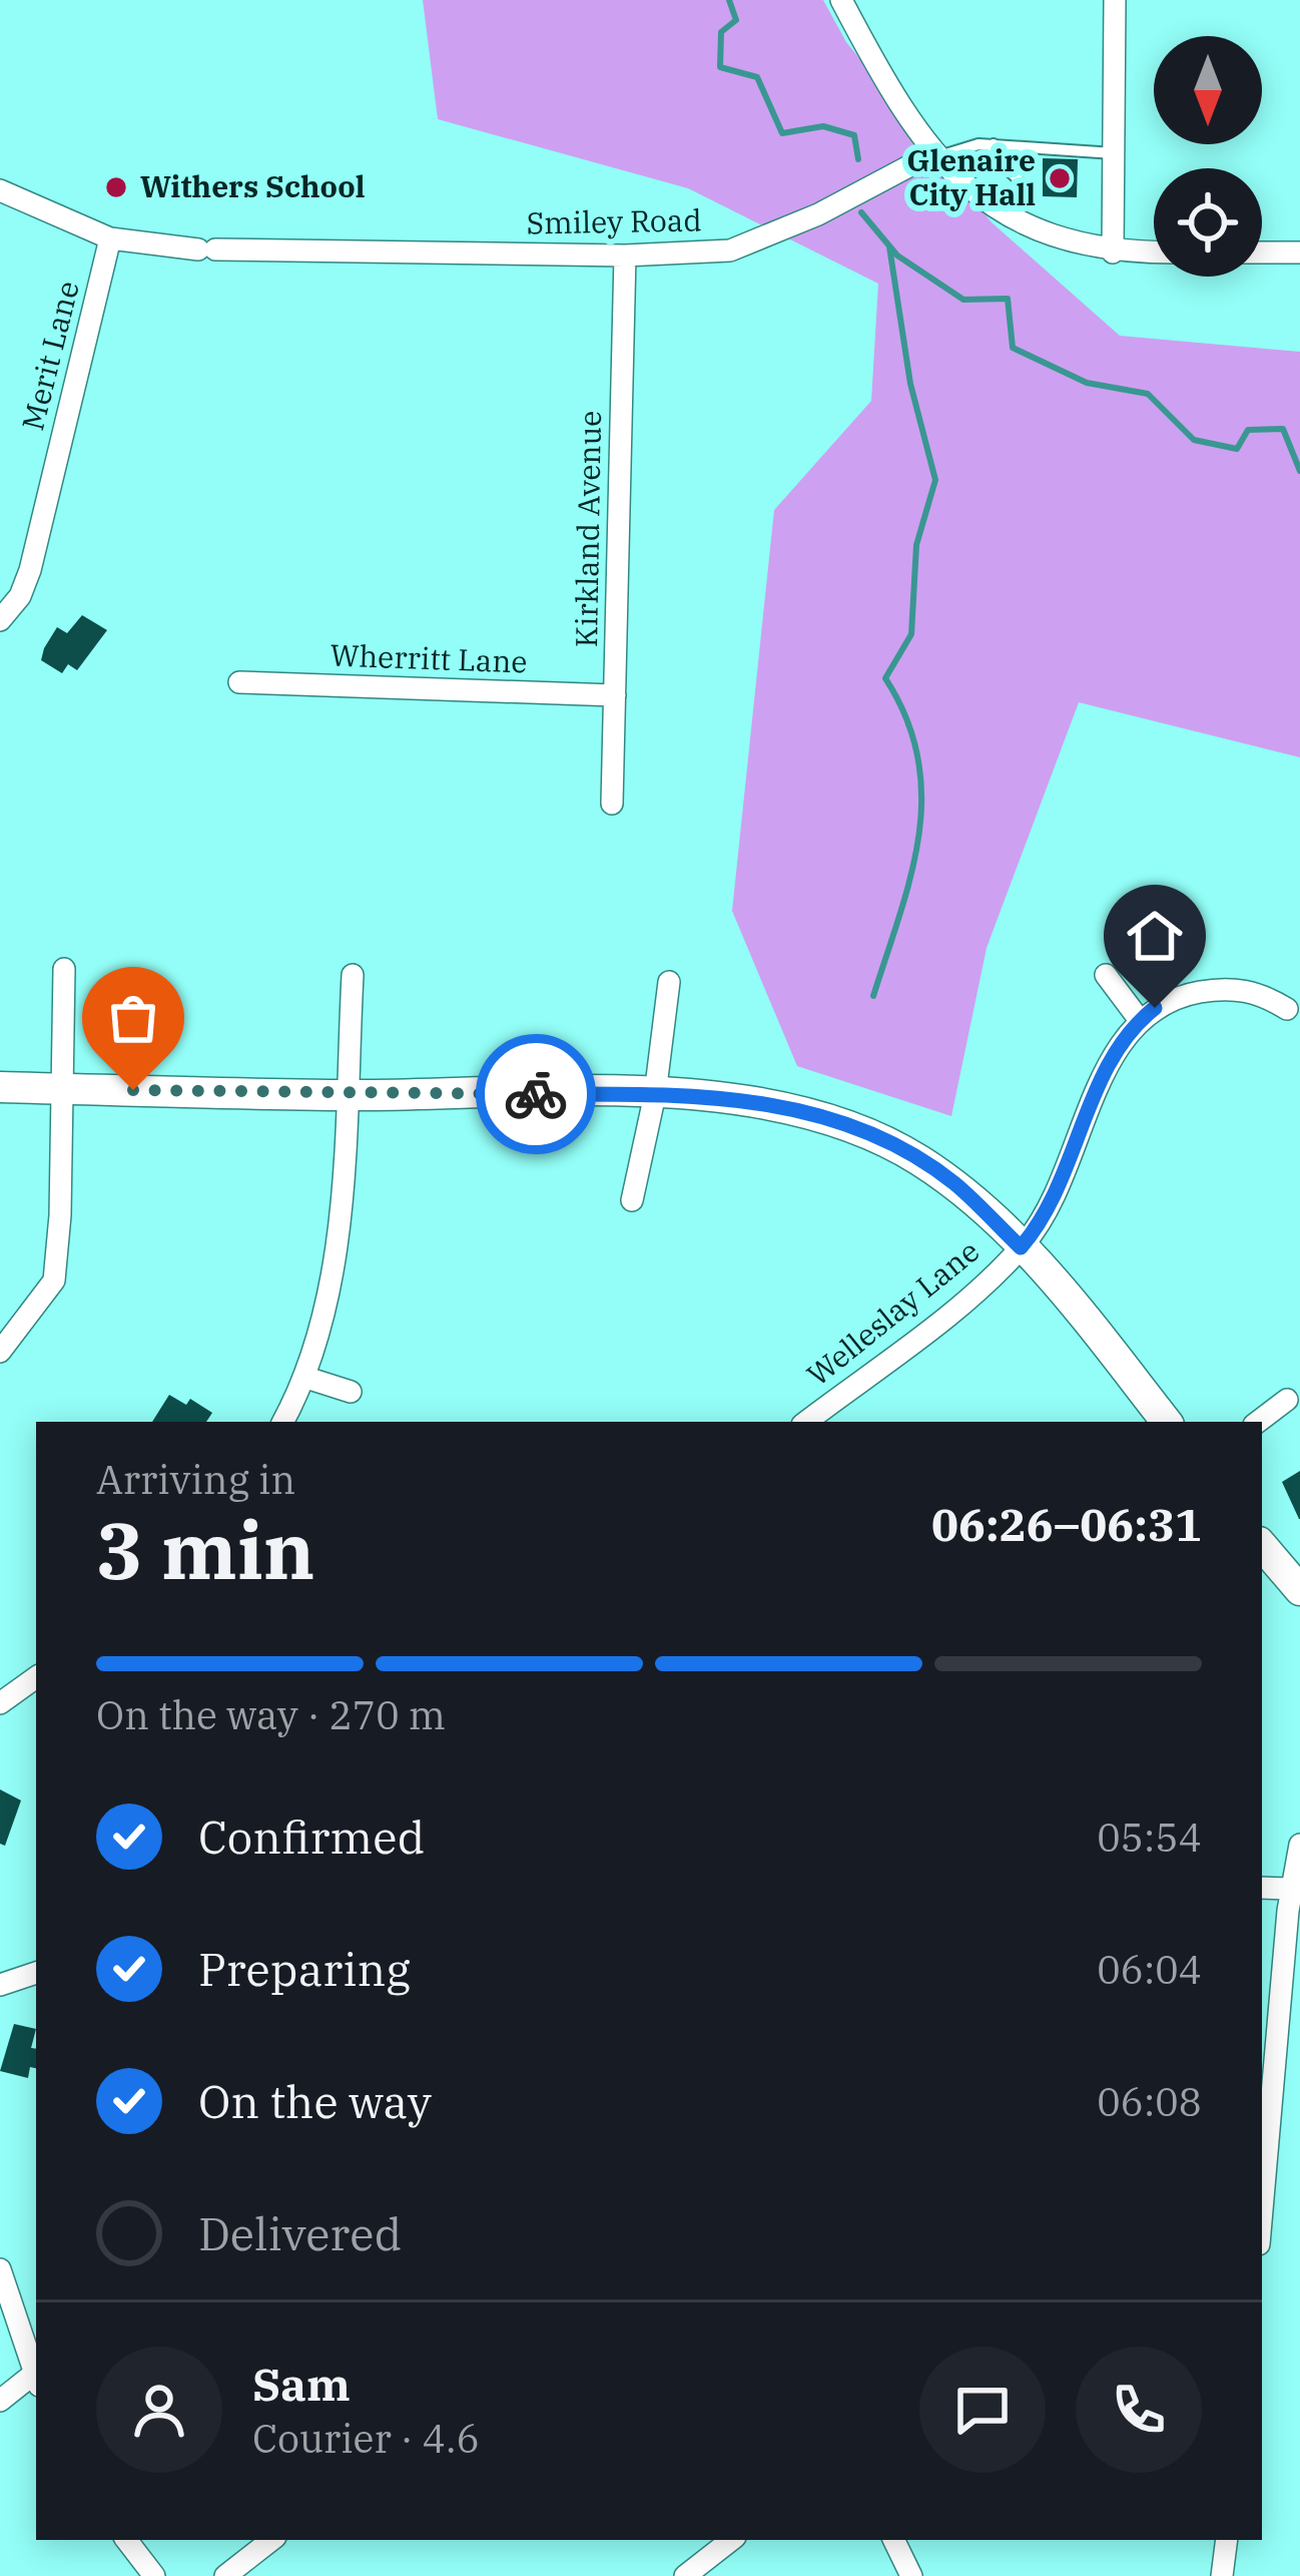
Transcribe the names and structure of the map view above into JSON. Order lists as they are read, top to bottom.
{
  "streets": {
    "street": [
      "Smiley Road",
      "Merit Lane",
      "Kirkland Avenue",
      "Wherritt Lane",
      "Welleslay Lane"
    ]
  },
  "crossings": [
    ["Smiley Road", "Merit Lane"],
    ["Smiley Road", "Kirkland Avenue"],
    ["Kirkland Avenue", "Wherritt Lane"]
  ],
  "places": ["Glenaire City Hall", "Withers School"],
  "north": "bottom",
  "page": {
    "heading": ["3 min", "Arriving in", "06:26–06:31"],
    "panel": ["Sam", "Courier · 4.6"],
    "bar": "On the way · 270 m",
    "list": [
      ["Confirmed", "05:54"],
      ["Preparing", "06:04"],
      ["On the way", "06:08"],
      "Delivered"
    ]
  }
}
